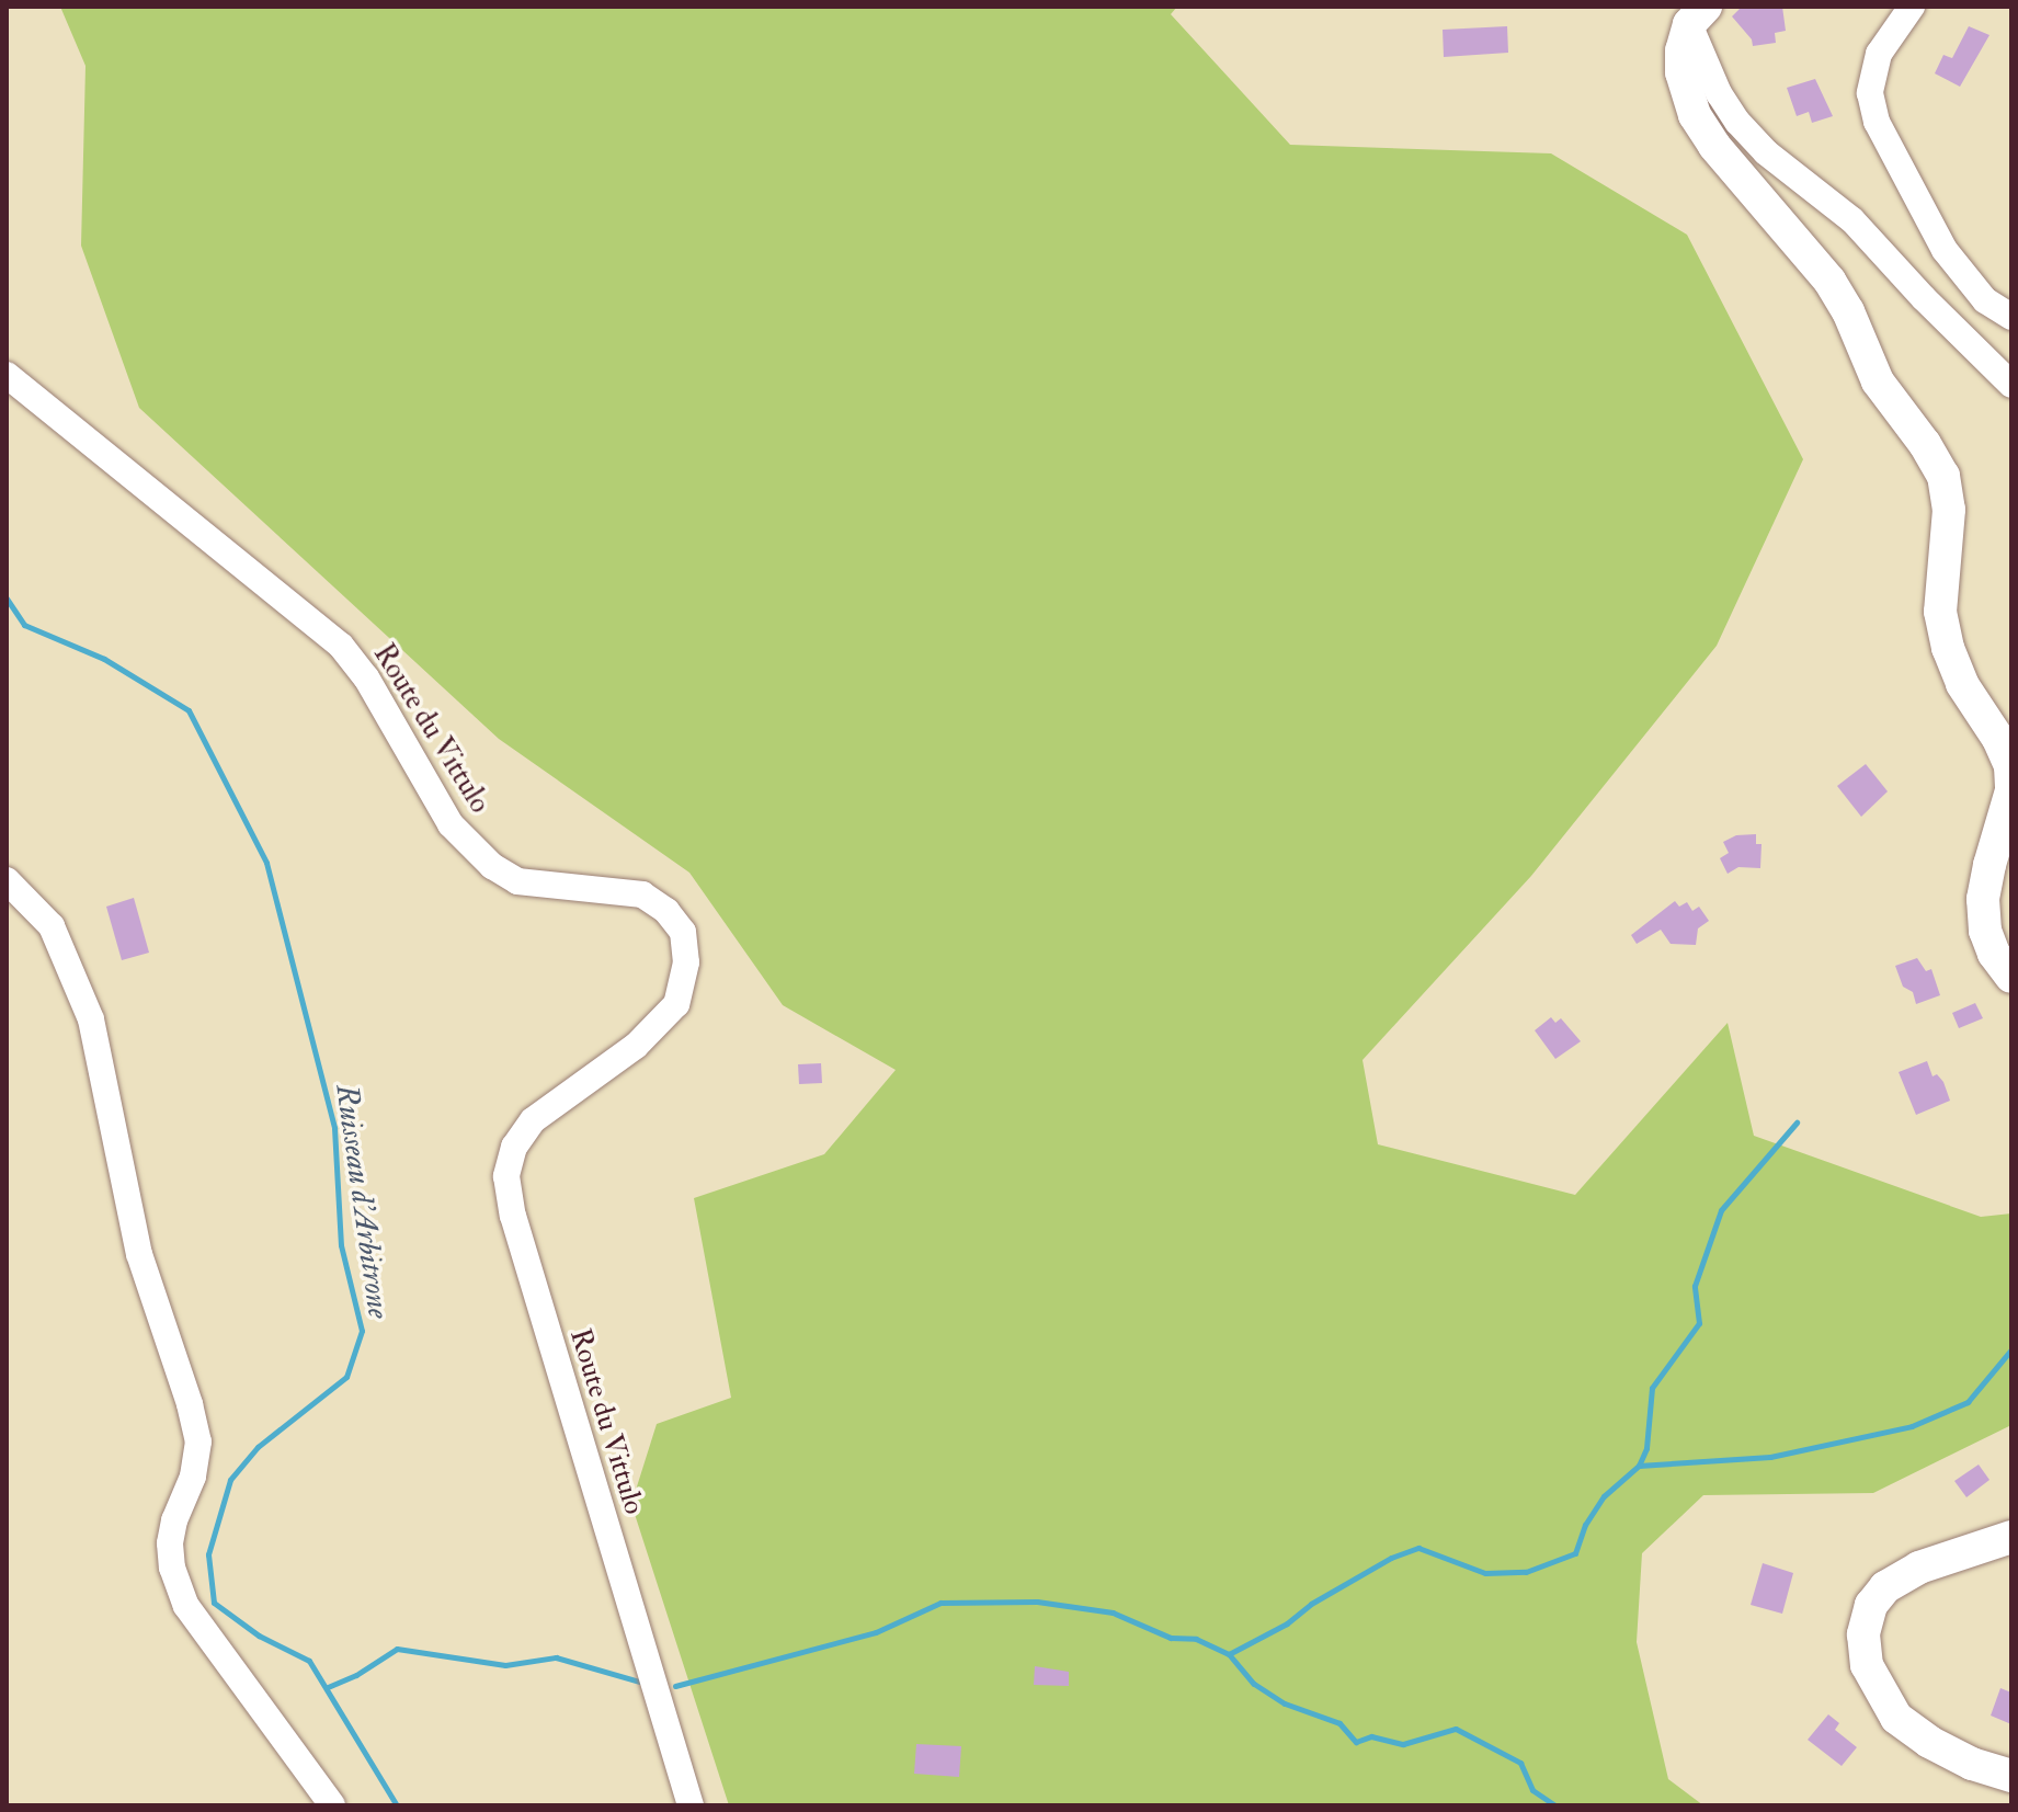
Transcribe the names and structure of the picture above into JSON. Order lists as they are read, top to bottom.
{
  "streets": {
    "street": ["Route du Vittulo"]
  },
  "water": ["Ruisseau d'Arbitrone"]
}
